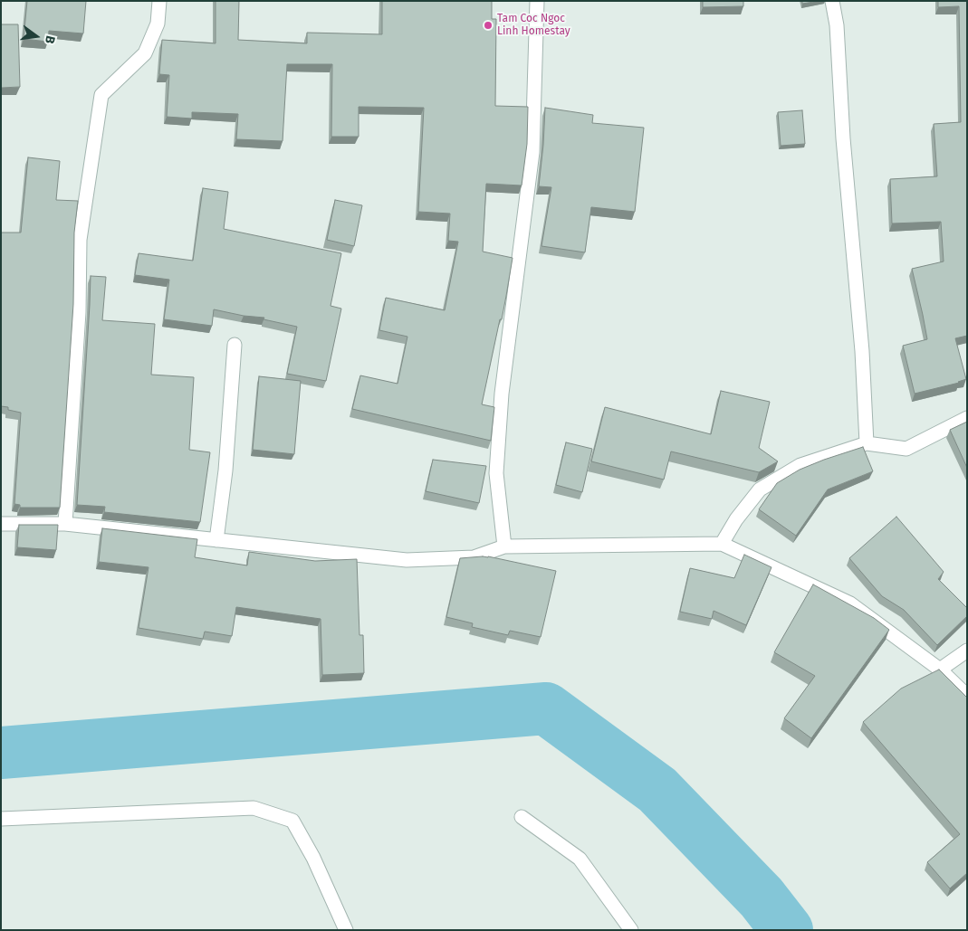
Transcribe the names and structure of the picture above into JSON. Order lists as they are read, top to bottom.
{
  "places": ["Tam Coc Ngoc Linh Homestay"],
  "north": "right"
}
